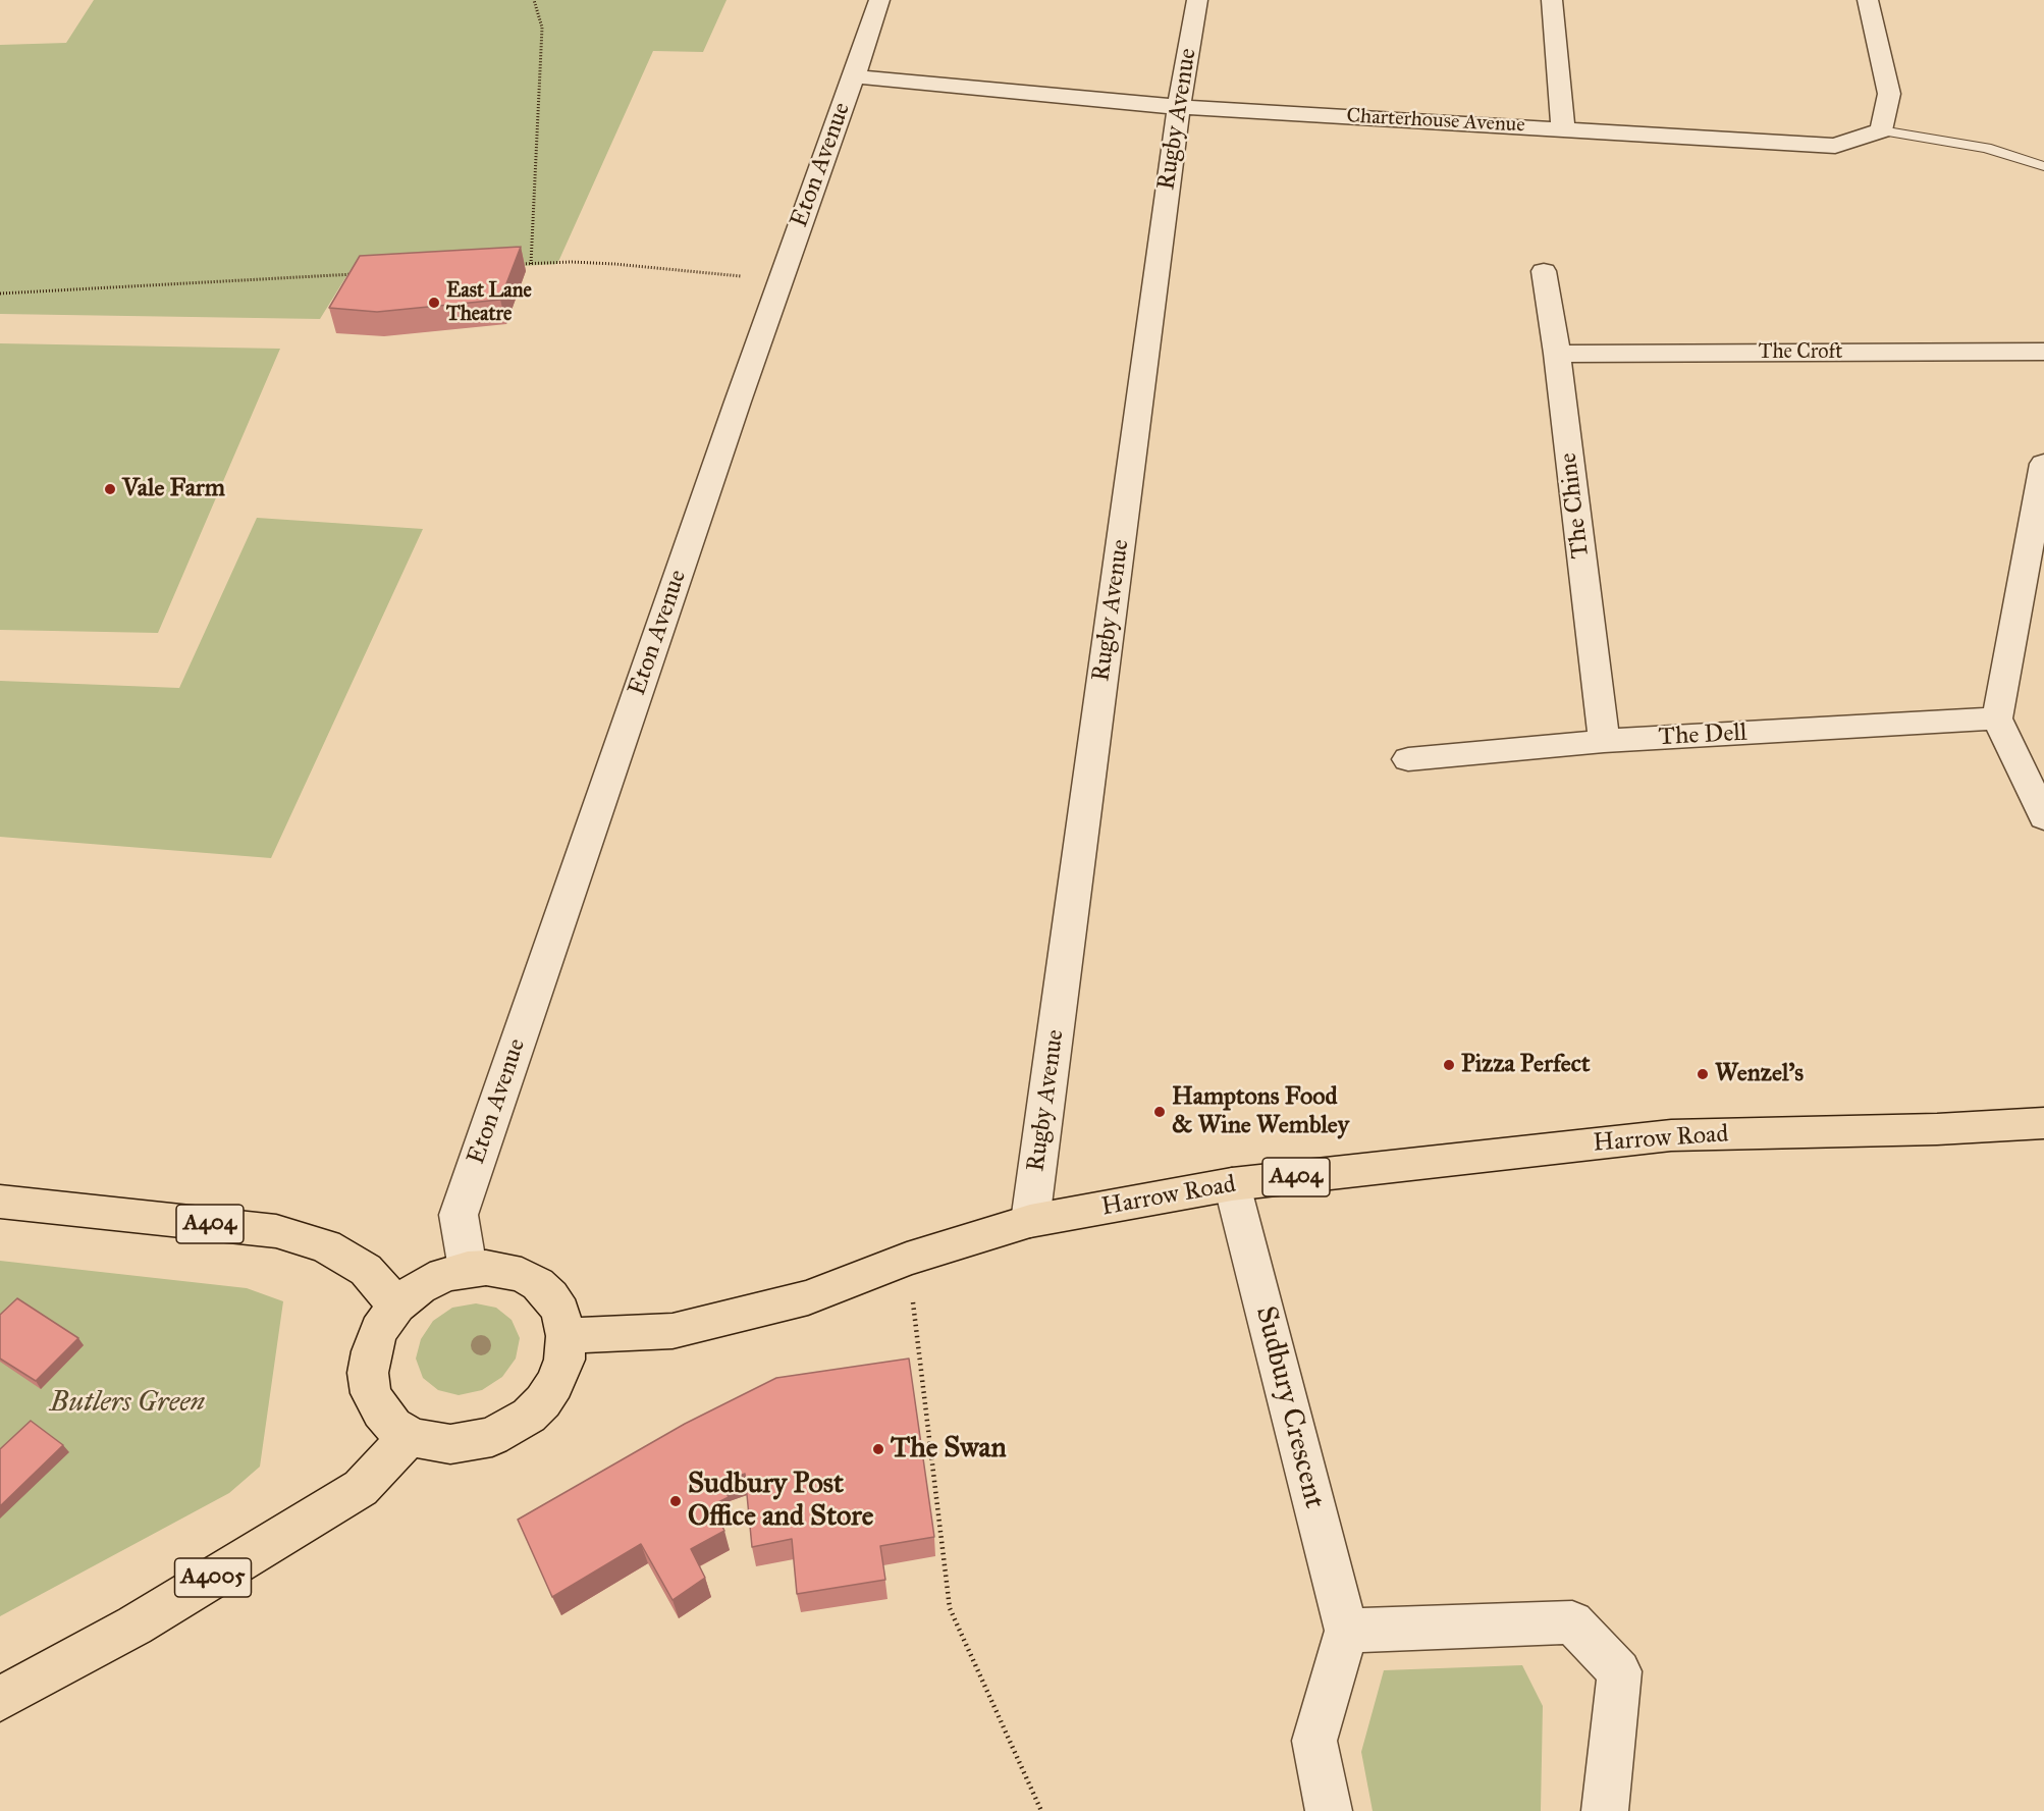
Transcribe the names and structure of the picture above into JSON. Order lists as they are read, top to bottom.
{
  "streets": {
    "main road": ["Harrow Road", "A404", "A4005"],
    "street": [
      "Rugby Avenue",
      "Charterhouse Avenue",
      "Eton Avenue",
      "The Croft",
      "The Chine",
      "The Dell",
      "Sudbury Crescent"
    ]
  },
  "crossings": [
    ["Rugby Avenue", "Charterhouse Avenue"],
    ["Rugby Avenue", "Harrow Road"],
    ["Charterhouse Avenue", "Eton Avenue"],
    ["Eton Avenue", "Harrow Road"],
    ["Eton Avenue", "A404"],
    ["Eton Avenue", "A4005"],
    ["The Croft", "The Chine"],
    ["The Chine", "The Dell"],
    ["Harrow Road", "A404"],
    ["Harrow Road", "Sudbury Crescent"],
    ["Harrow Road", "A4005"],
    ["A404", "A4005"]
  ],
  "parks": ["Butlers Green"],
  "places": [
    "East Lane Theatre",
    "Vale Farm",
    "Pizza Perfect",
    "Wenzel's",
    "Hamptons Food & Wine Wembley",
    "The Swan",
    "Sudbury Post Office and Store"
  ]
}
